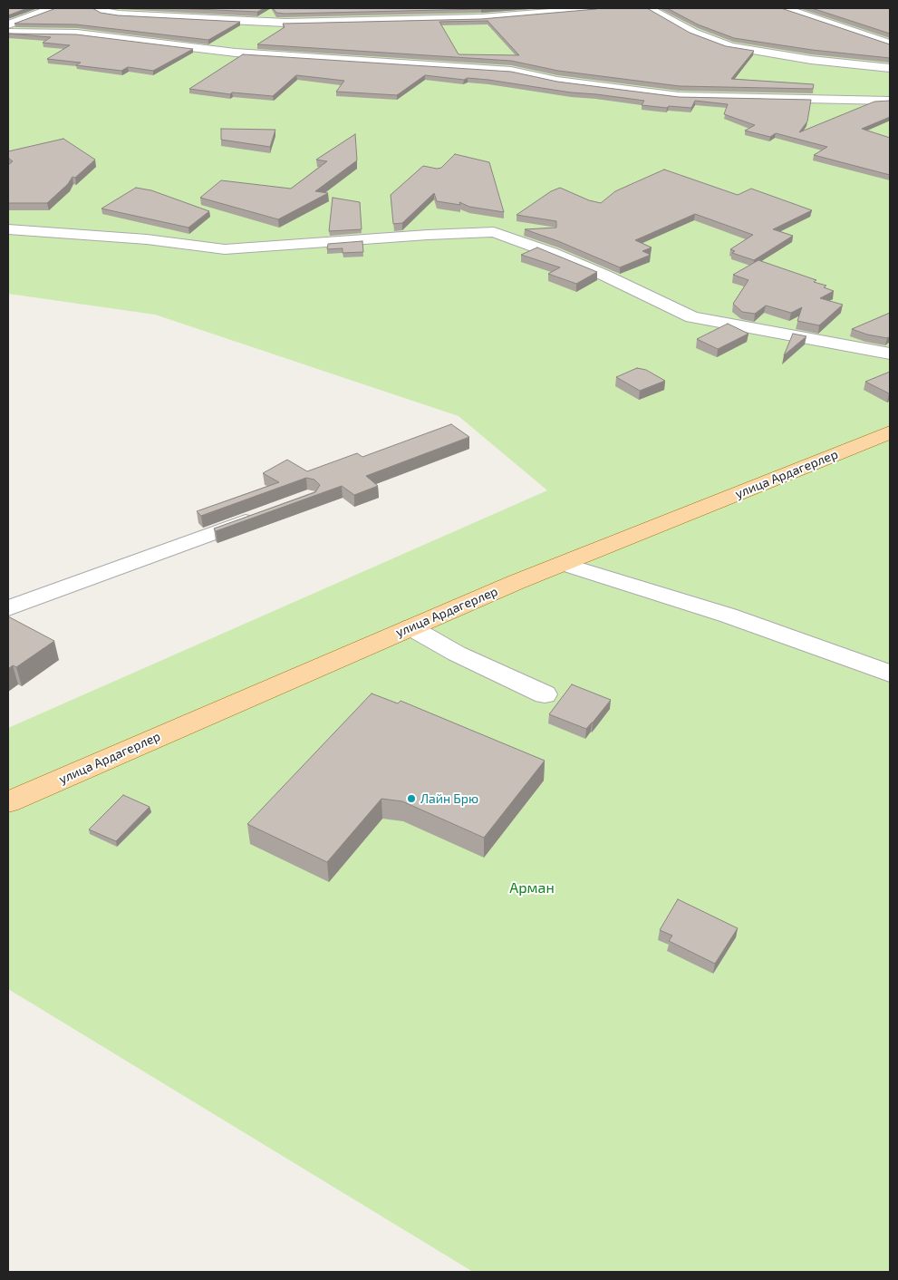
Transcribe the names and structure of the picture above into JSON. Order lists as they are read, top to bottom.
{
  "streets": {
    "main road": ["улица Ардагерлер"]
  },
  "parks": ["Арман"],
  "places": ["Лайн Брю"]
}
